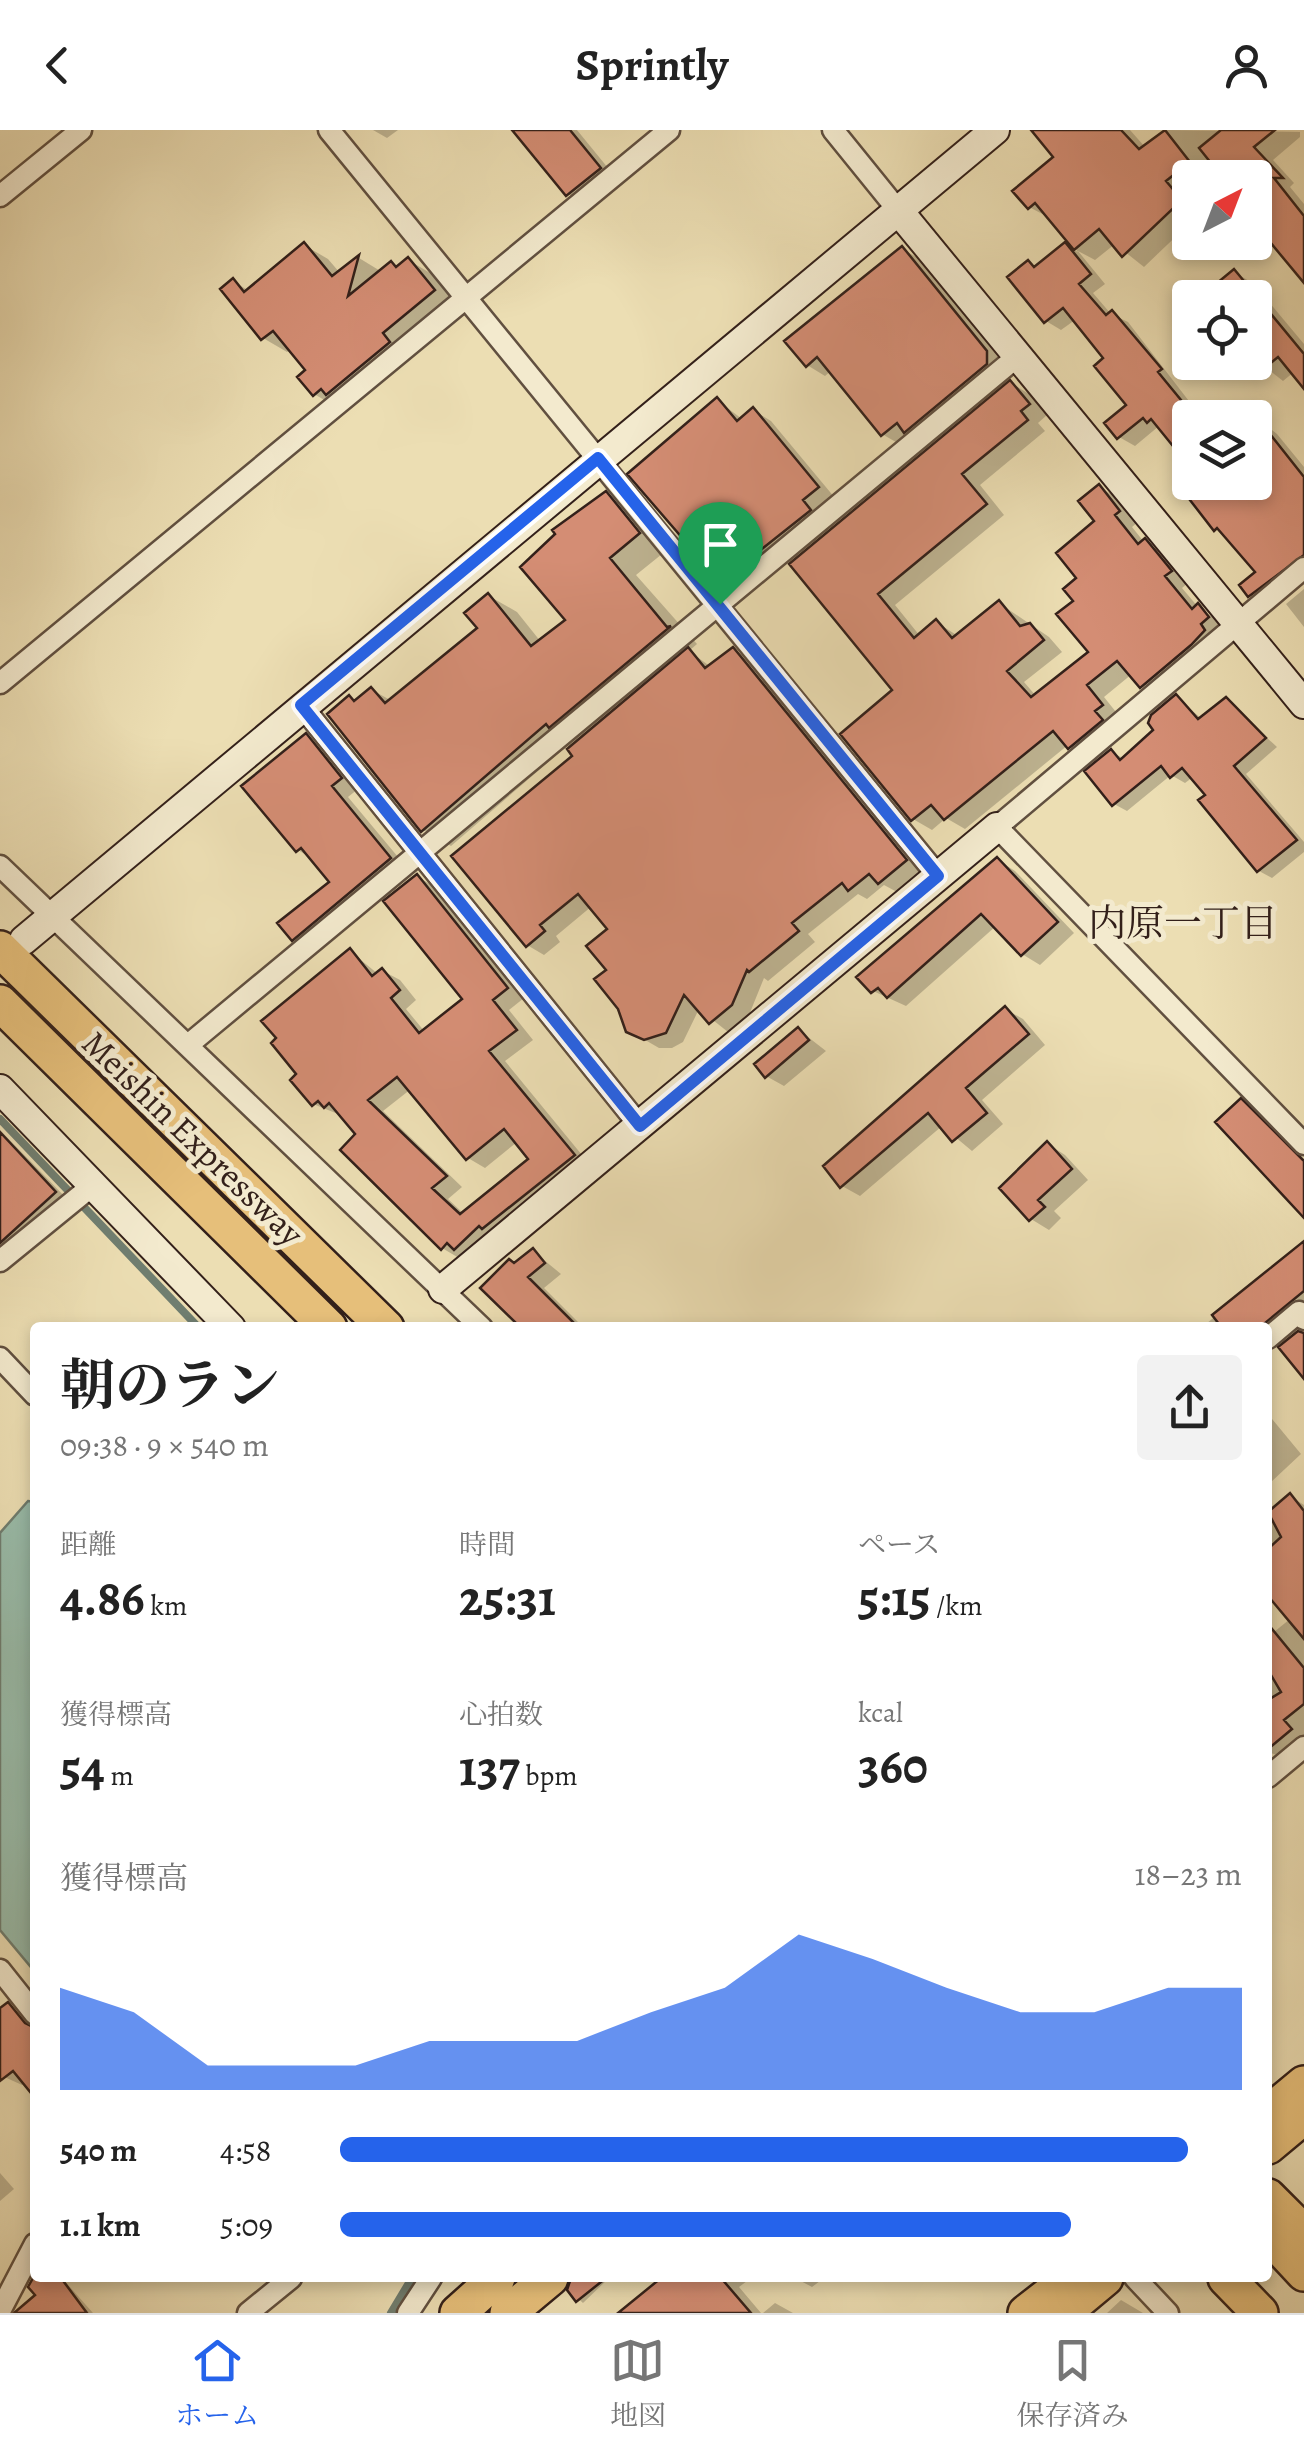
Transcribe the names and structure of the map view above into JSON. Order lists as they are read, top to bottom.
{
  "streets": {
    "highway": ["Meishin Expressway"]
  },
  "districts": ["内原一丁目"],
  "north": "top right",
  "page": {
    "header": "Sprintly",
    "heading": ["朝のラン", "09:38 · 9 × 540 m"],
    "stats": [
      ["距離", "4.86 km"],
      ["時間", "25:31"],
      ["ペース", "5:15 /km"],
      ["獲得標高", "54 m"],
      ["心拍数", "137 bpm"],
      ["kcal", "360"]
    ],
    "chart": ["獲得標高", "18–23 m"],
    "list": [
      {
        "name": "540 m",
        "note": "4:58"
      },
      {
        "name": "1.1 km",
        "note": "5:09"
      }
    ],
    "tabs": ["ホーム", "地図", "保存済み"]
  }
}
